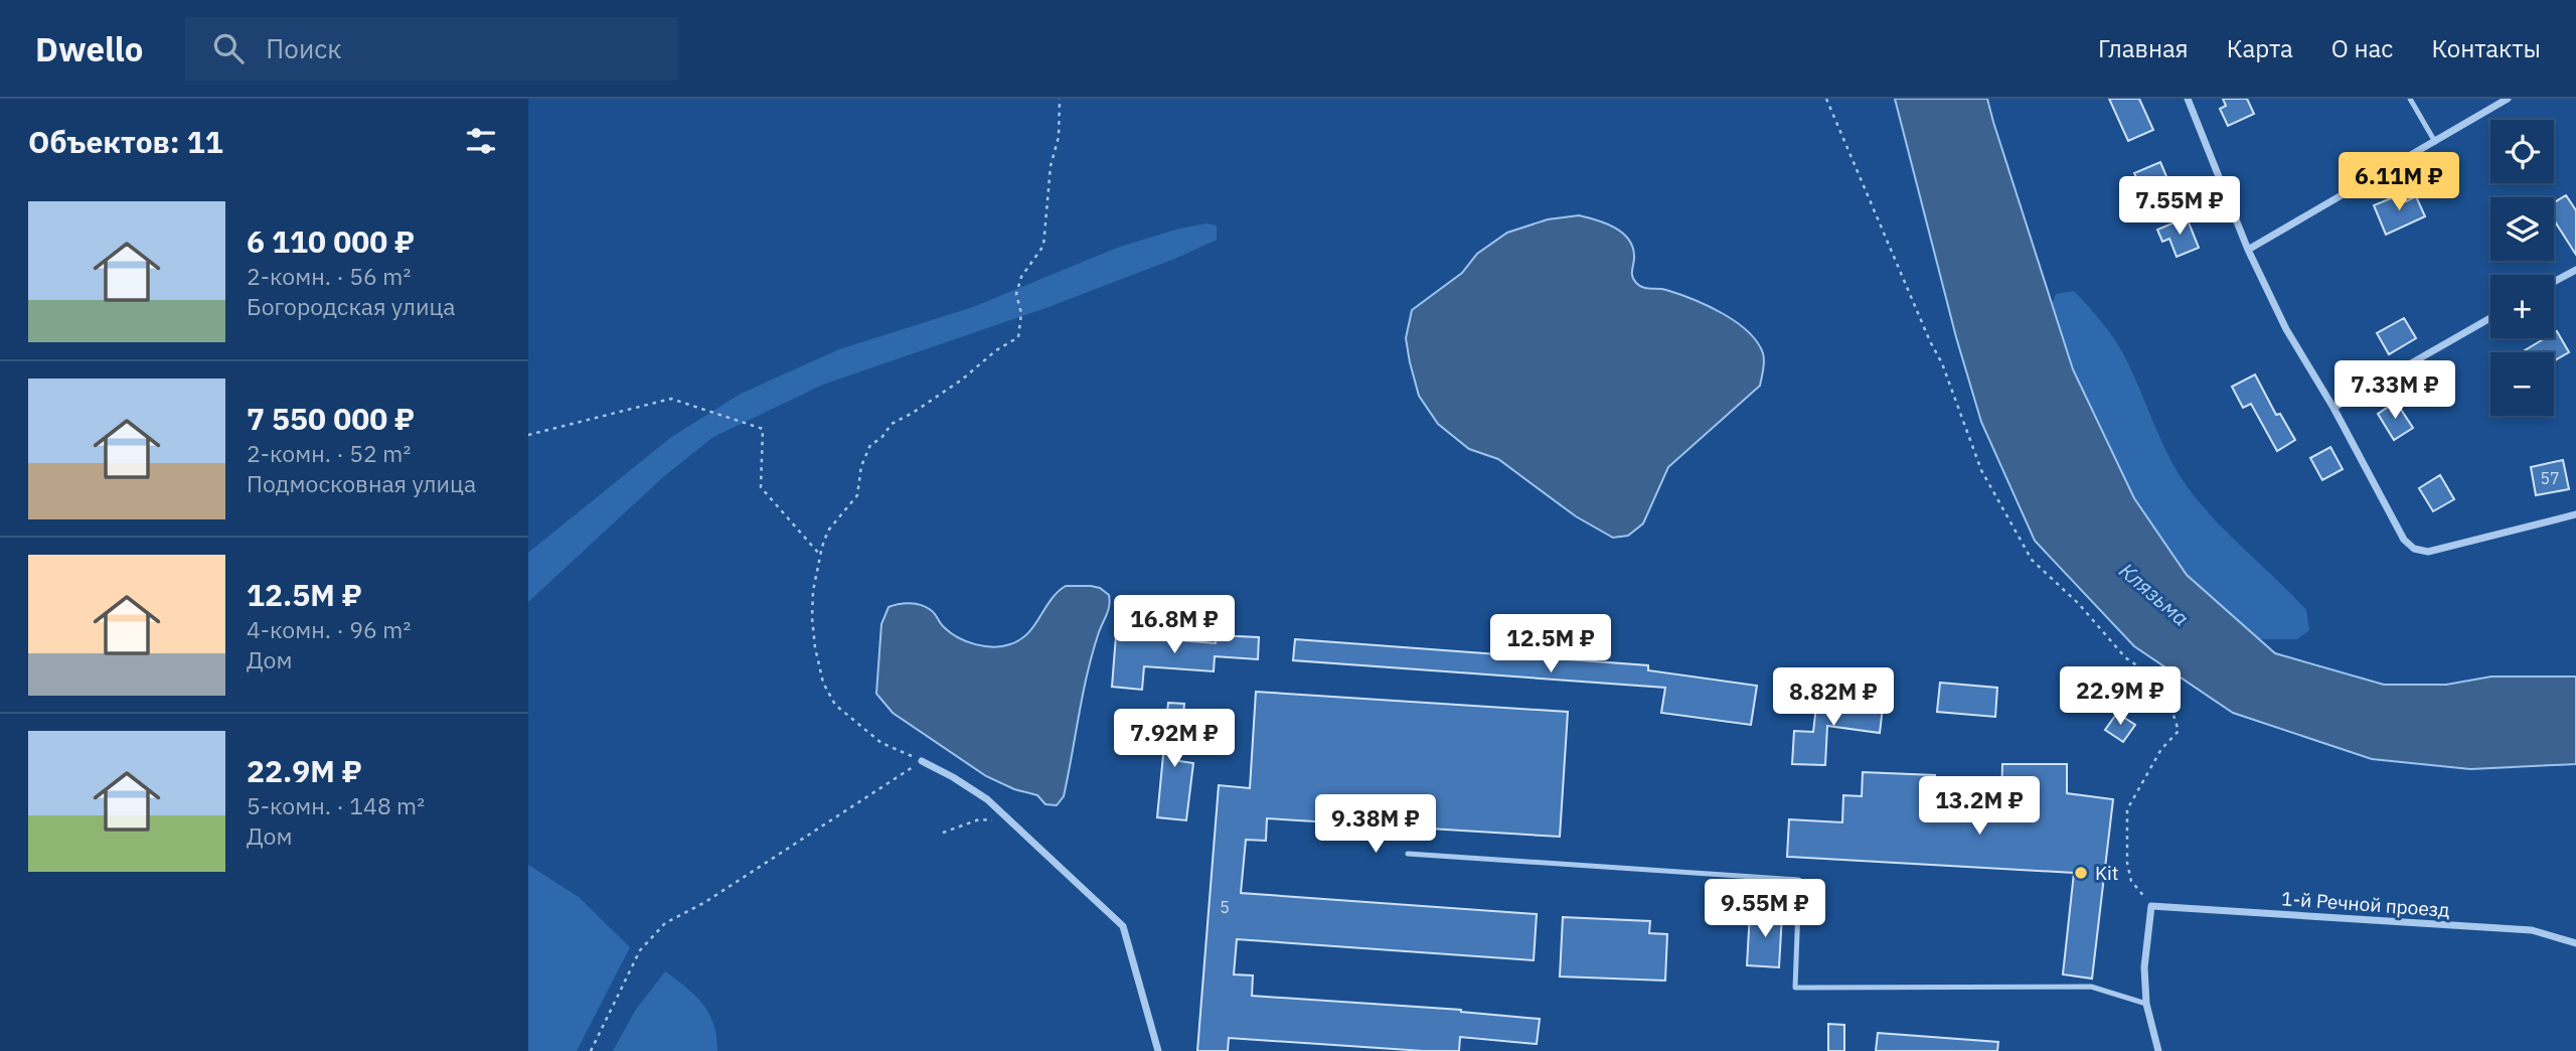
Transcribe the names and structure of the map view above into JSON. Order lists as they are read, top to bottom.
{
  "streets": {
    "street": ["1-й Речной проезд"]
  },
  "water": ["Клязьма"],
  "places": ["Kit"],
  "house_numbers": ["57", "5"],
  "page": {
    "header": "Dwello",
    "search": "Поиск",
    "nav": [
      "Главная",
      "Карта",
      "О нас",
      "Контакты"
    ],
    "heading": "Объектов: 11",
    "map_buttons": ["+", "−"],
    "price": [
      "6.11M ₽",
      "7.55M ₽",
      "7.33M ₽",
      "16.8M ₽",
      "12.5M ₽",
      "22.9M ₽",
      "8.82M ₽",
      "7.92M ₽",
      "13.2M ₽",
      "9.38M ₽",
      "9.55M ₽"
    ],
    "list": [
      {
        "name": "6 110 000 ₽",
        "note": "2-комн. · 56 m² · Богородская улица"
      },
      {
        "name": "7 550 000 ₽",
        "note": "2-комн. · 52 m² · Подмосковная улица"
      },
      {
        "name": "12.5M ₽",
        "note": "4-комн. · 96 m² · Дом"
      },
      {
        "name": "22.9M ₽",
        "note": "5-комн. · 148 m² · Дом"
      }
    ]
  }
}
